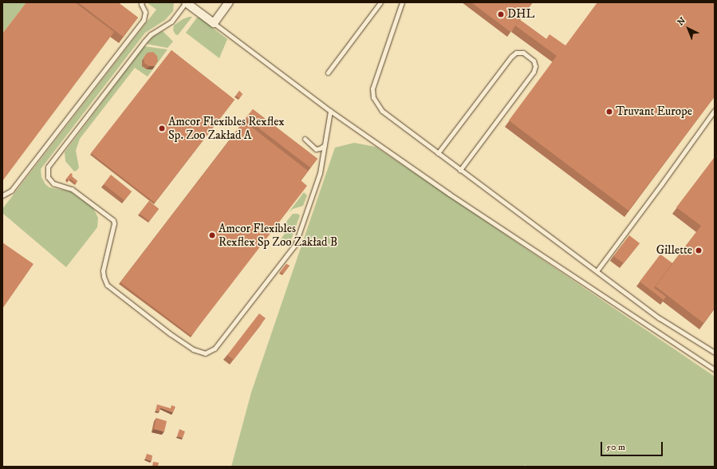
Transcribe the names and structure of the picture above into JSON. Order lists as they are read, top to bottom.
{
  "places": [
    "DHL",
    "Truvant Europe",
    "Amcor Flexibles Rexflex Sp. Zoo Zakład A",
    "Amcor Flexibles Rexflex Sp Zoo Zakład B",
    "Gillette"
  ],
  "scale_bar": "50 m",
  "north": "top left"
}
